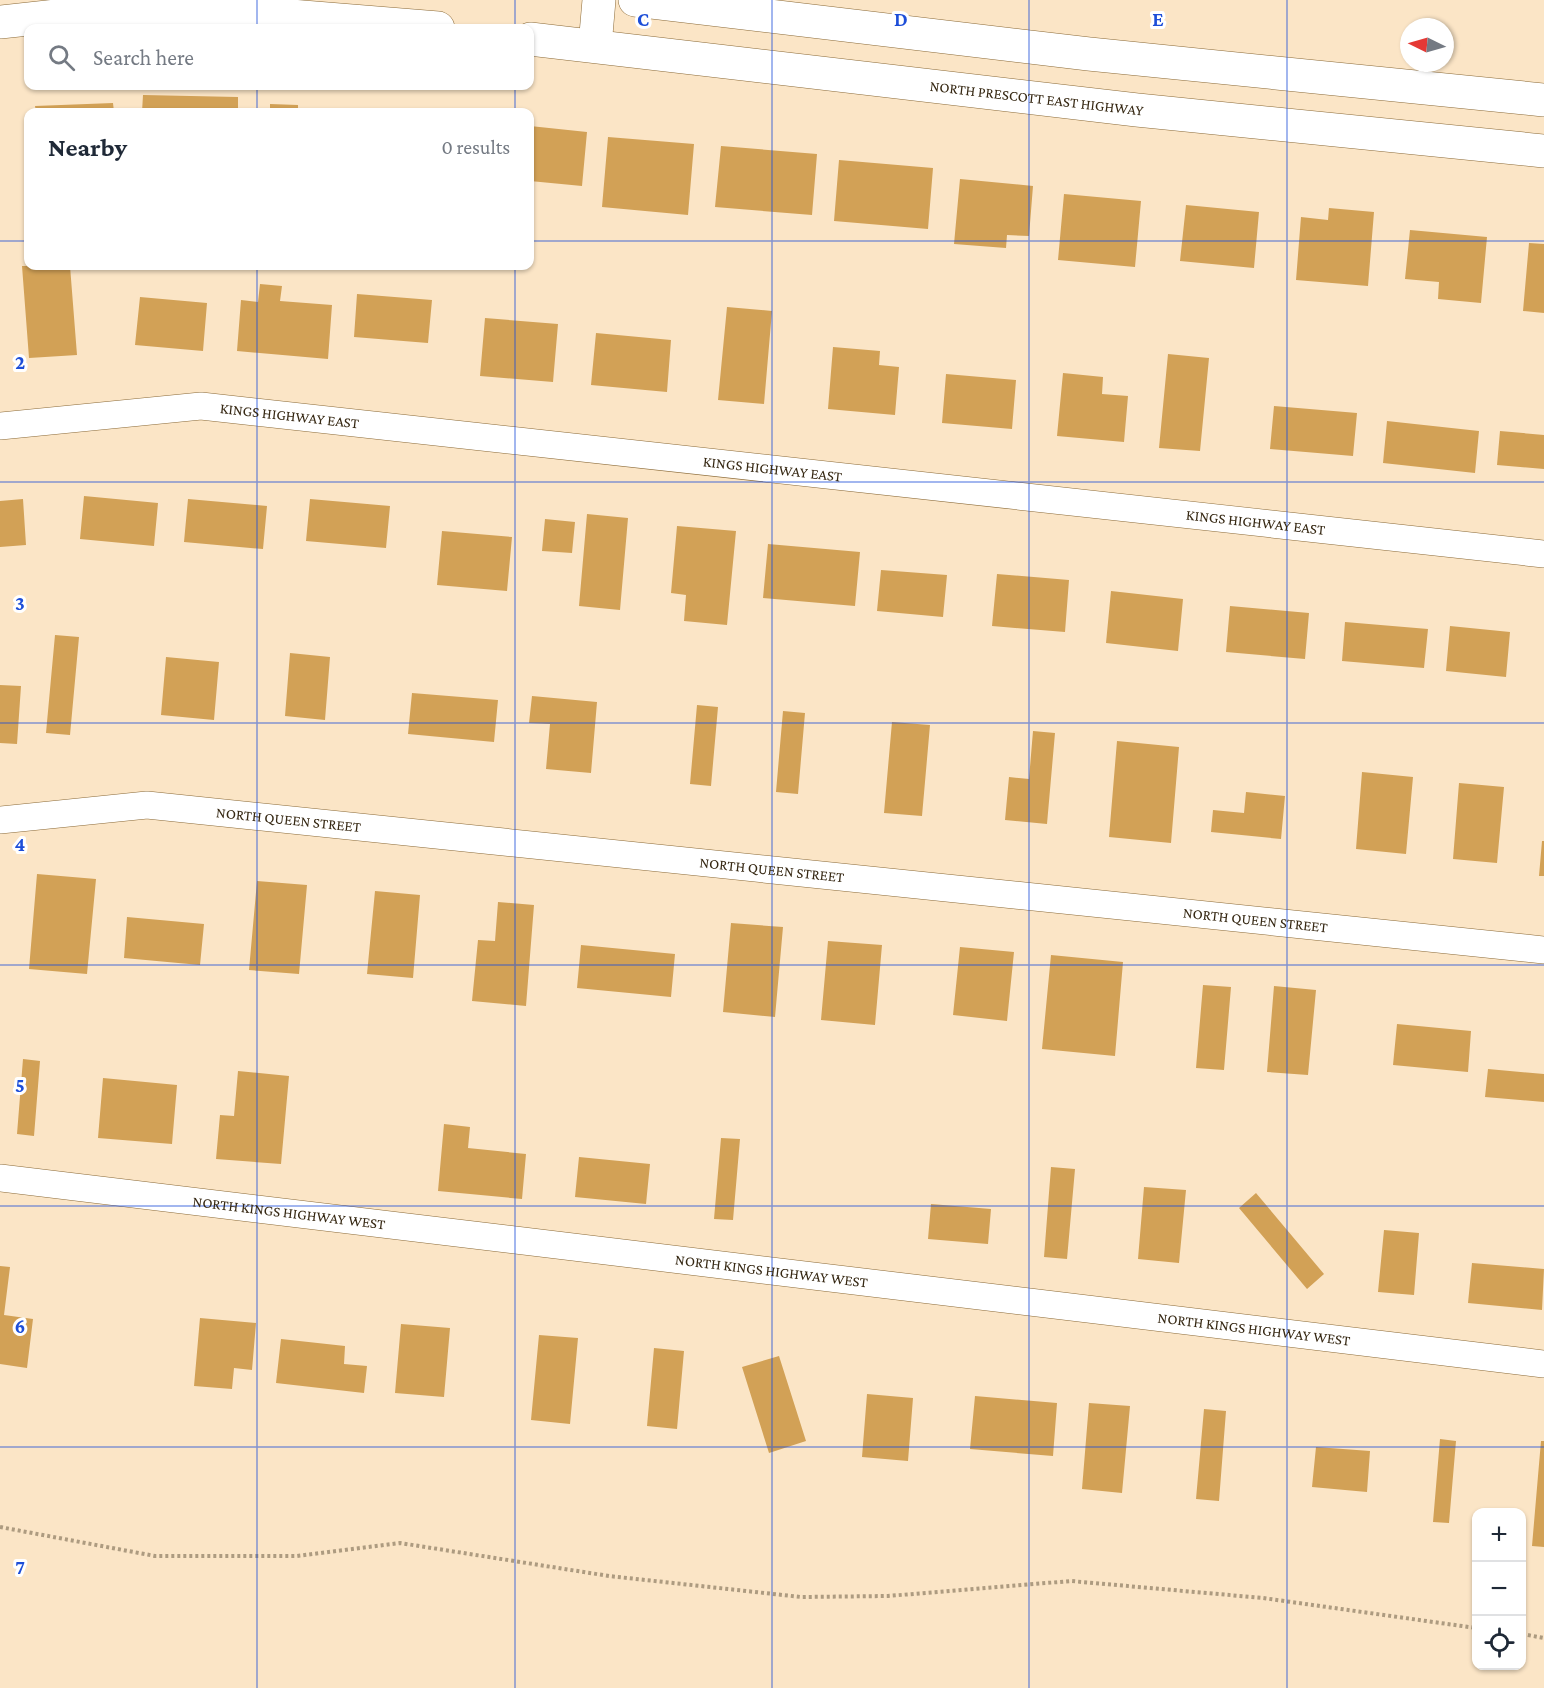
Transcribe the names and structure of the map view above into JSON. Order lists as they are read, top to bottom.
{
  "streets": {
    "street": [
      "NORTH PRESCOTT EAST HIGHWAY",
      "KINGS HIGHWAY EAST",
      "NORTH QUEEN STREET",
      "NORTH KINGS HIGHWAY WEST"
    ]
  },
  "north": "left",
  "page": {
    "search": "Search here",
    "heading": ["Nearby", "0 results"],
    "map_buttons": ["+", "−"]
  },
  "grid": {
    "columns": ["C", "D", "E"],
    "rows": [
      "2",
      "3",
      "4",
      "5",
      "6",
      "7"
    ]
  }
}
